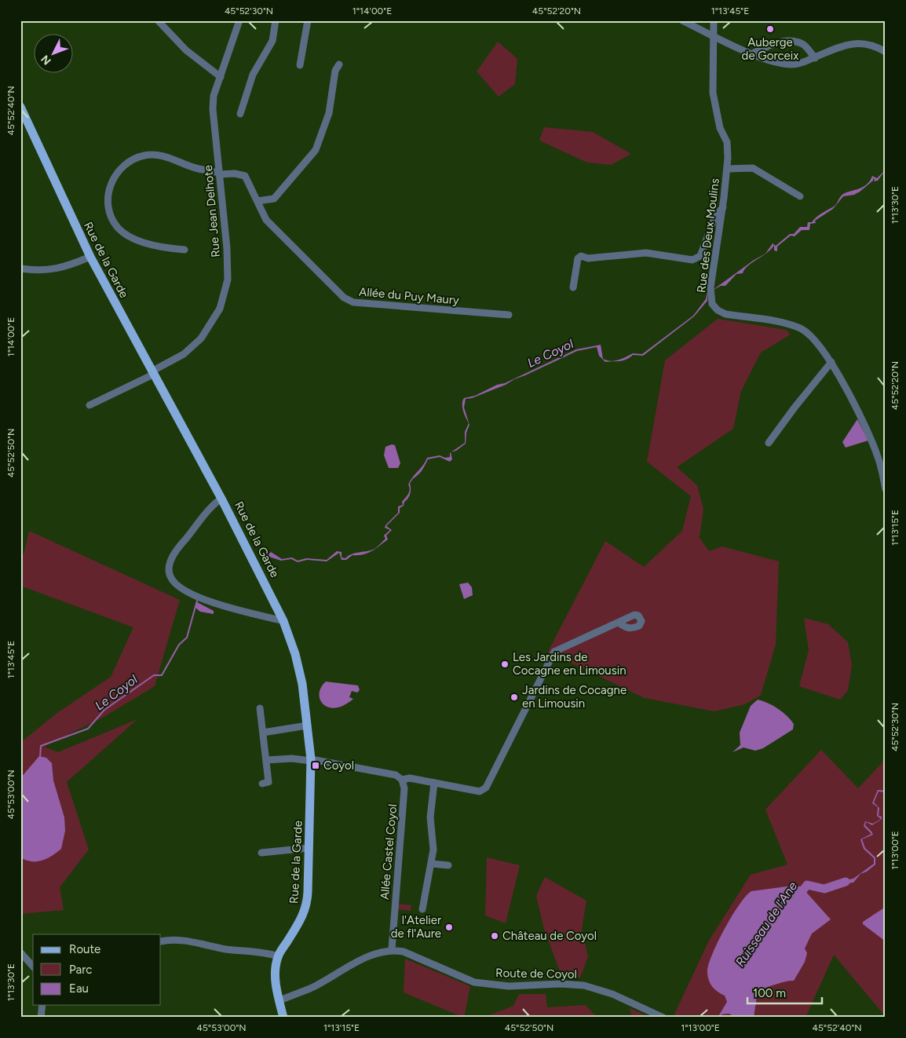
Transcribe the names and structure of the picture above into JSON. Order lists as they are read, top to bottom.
{
  "streets": {
    "main road": ["Rue de la Garde"],
    "street": [
      "Rue Jean Delhote",
      "Rue des Deux Moulins",
      "Allée du Puy Maury",
      "Allée Castel Coyol",
      "Route de Coyol"
    ]
  },
  "crossings": [
    ["Rue Jean Delhote", "Rue de la Garde"],
    ["Rue Jean Delhote", "Allée du Puy Maury"],
    ["Allée Castel Coyol", "Route de Coyol"]
  ],
  "water": ["Le Coyol", "Ruisseau de l'Ane"],
  "places": {
    "other": [
      "Auberge de Gorceix",
      "Les Jardins de Cocagne en Limousin",
      "Jardins de Cocagne en Limousin",
      "l'Atelier de fl'Aure",
      "Château de Coyol"
    ],
    "transit": ["Coyol"]
  },
  "legend": ["Route", "Parc", "Eau"],
  "scale_bar": "100 m",
  "north": "bottom left",
  "coordinates": [
    "45°52'30\"N",
    "1°14'00\"E",
    "45°52'20\"N",
    "1°13'45\"E",
    "45°52'40\"N",
    "1°13'30\"E",
    "45°52'50\"N",
    "1°13'15\"E",
    "45°53'00\"N",
    "1°13'00\"E"
  ]
}
